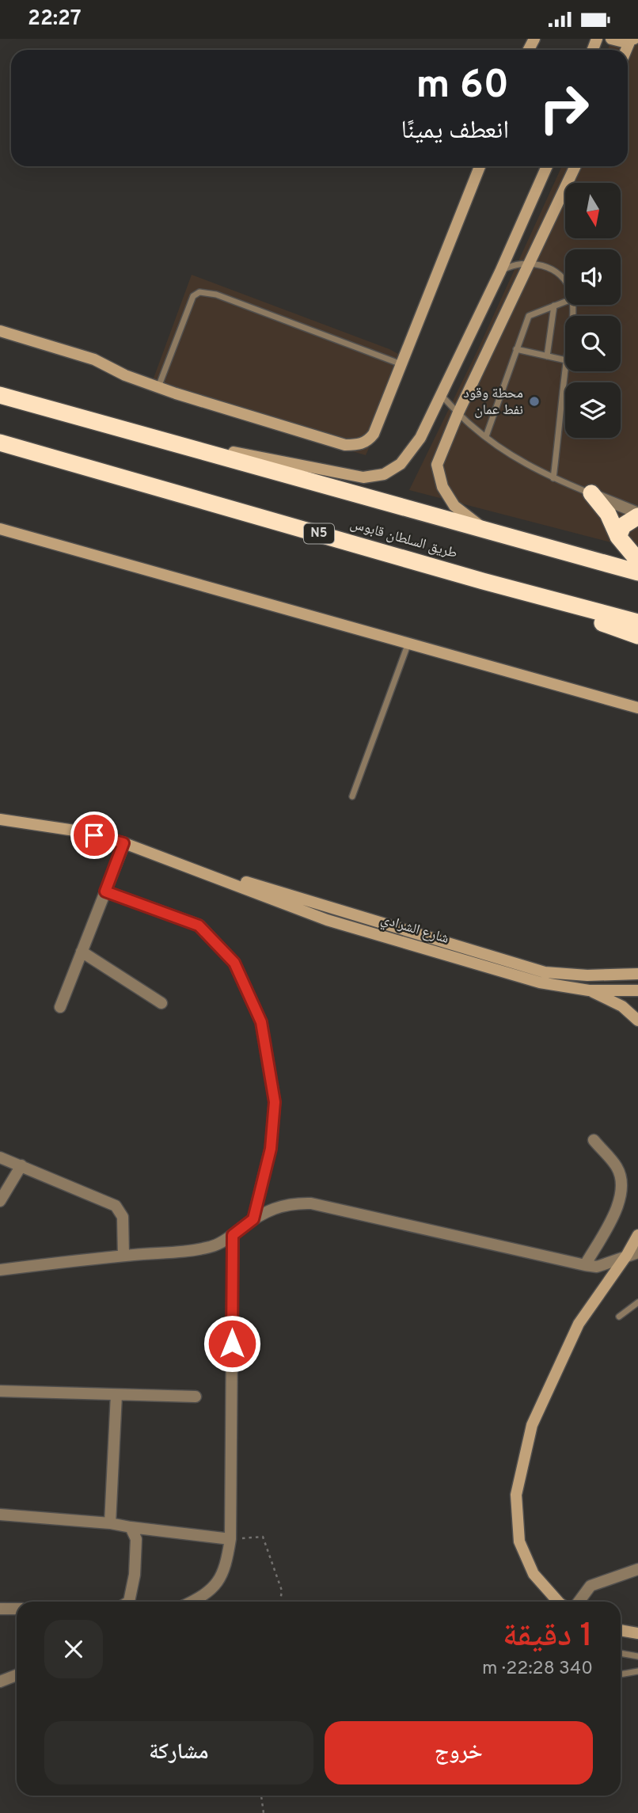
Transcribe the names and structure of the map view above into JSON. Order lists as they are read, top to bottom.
{
  "streets": {
    "highway": ["N5", "طريق السلطان قابوس"],
    "street": ["شارع الشرادي"]
  },
  "places": ["محطة وقود نفط عمان"],
  "north": "bottom",
  "page": {
    "status": "22:27",
    "turn": ["60 m", "انعطف يمينًا"],
    "heading": ["1 دقيقة", "340 m · 22:28"],
    "buttons": ["خروج", "مشاركة"]
  }
}
